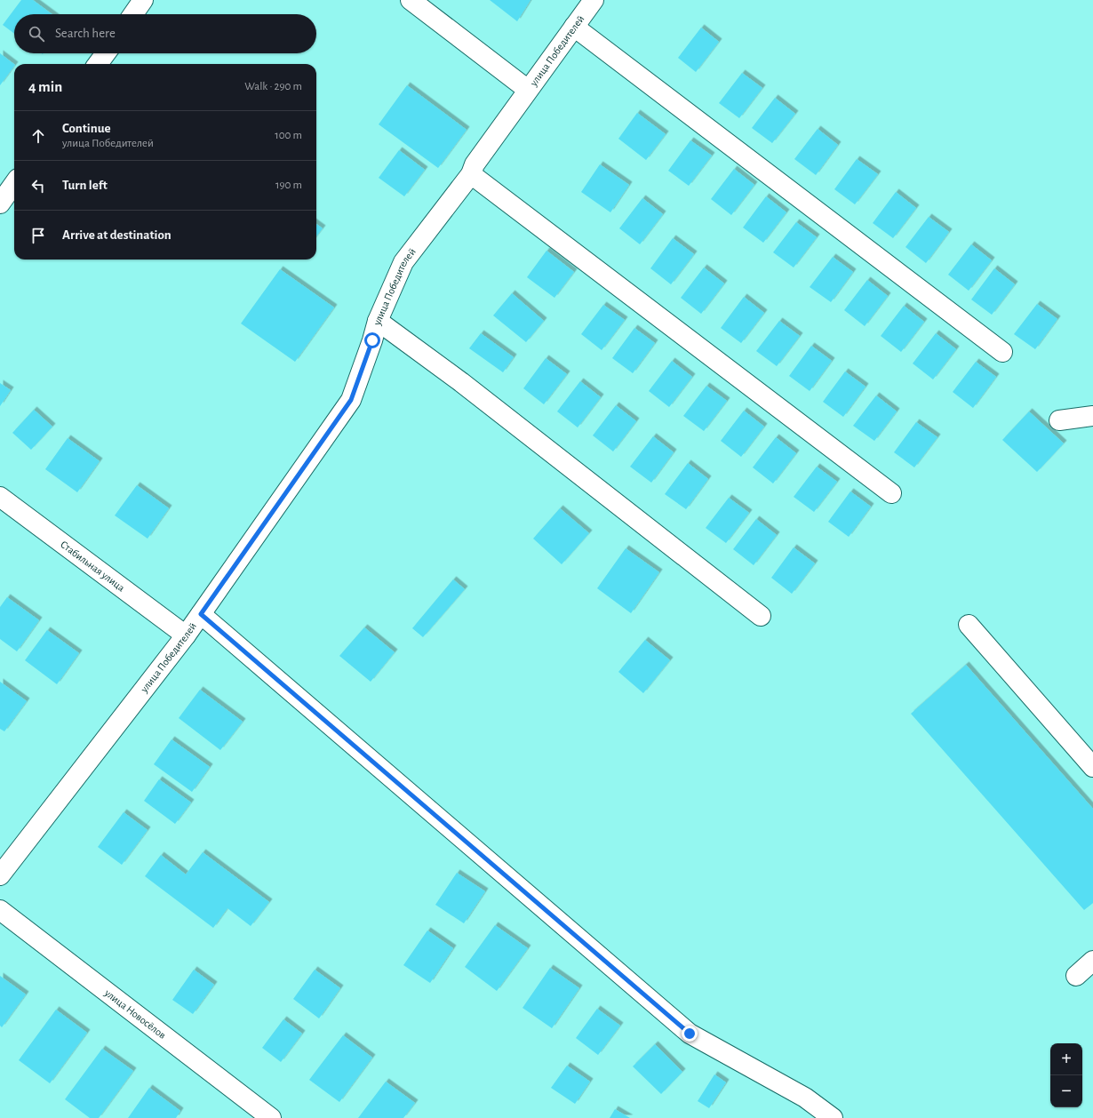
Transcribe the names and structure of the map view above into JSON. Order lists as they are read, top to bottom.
{
  "streets": {
    "street": ["улица Победителей", "Стабильная улица", "улица Новосёлов"]
  },
  "crossings": [
    ["улица Победителей", "Стабильная улица"]
  ],
  "page": {
    "search": "Search here",
    "heading": ["4 min", "Walk · 290 m"],
    "list": [
      ["Continue", "улица Победителей", "100 m"],
      ["Turn left", "190 m"],
      "Arrive at destination"
    ],
    "map_buttons": ["+", "−"]
  }
}
